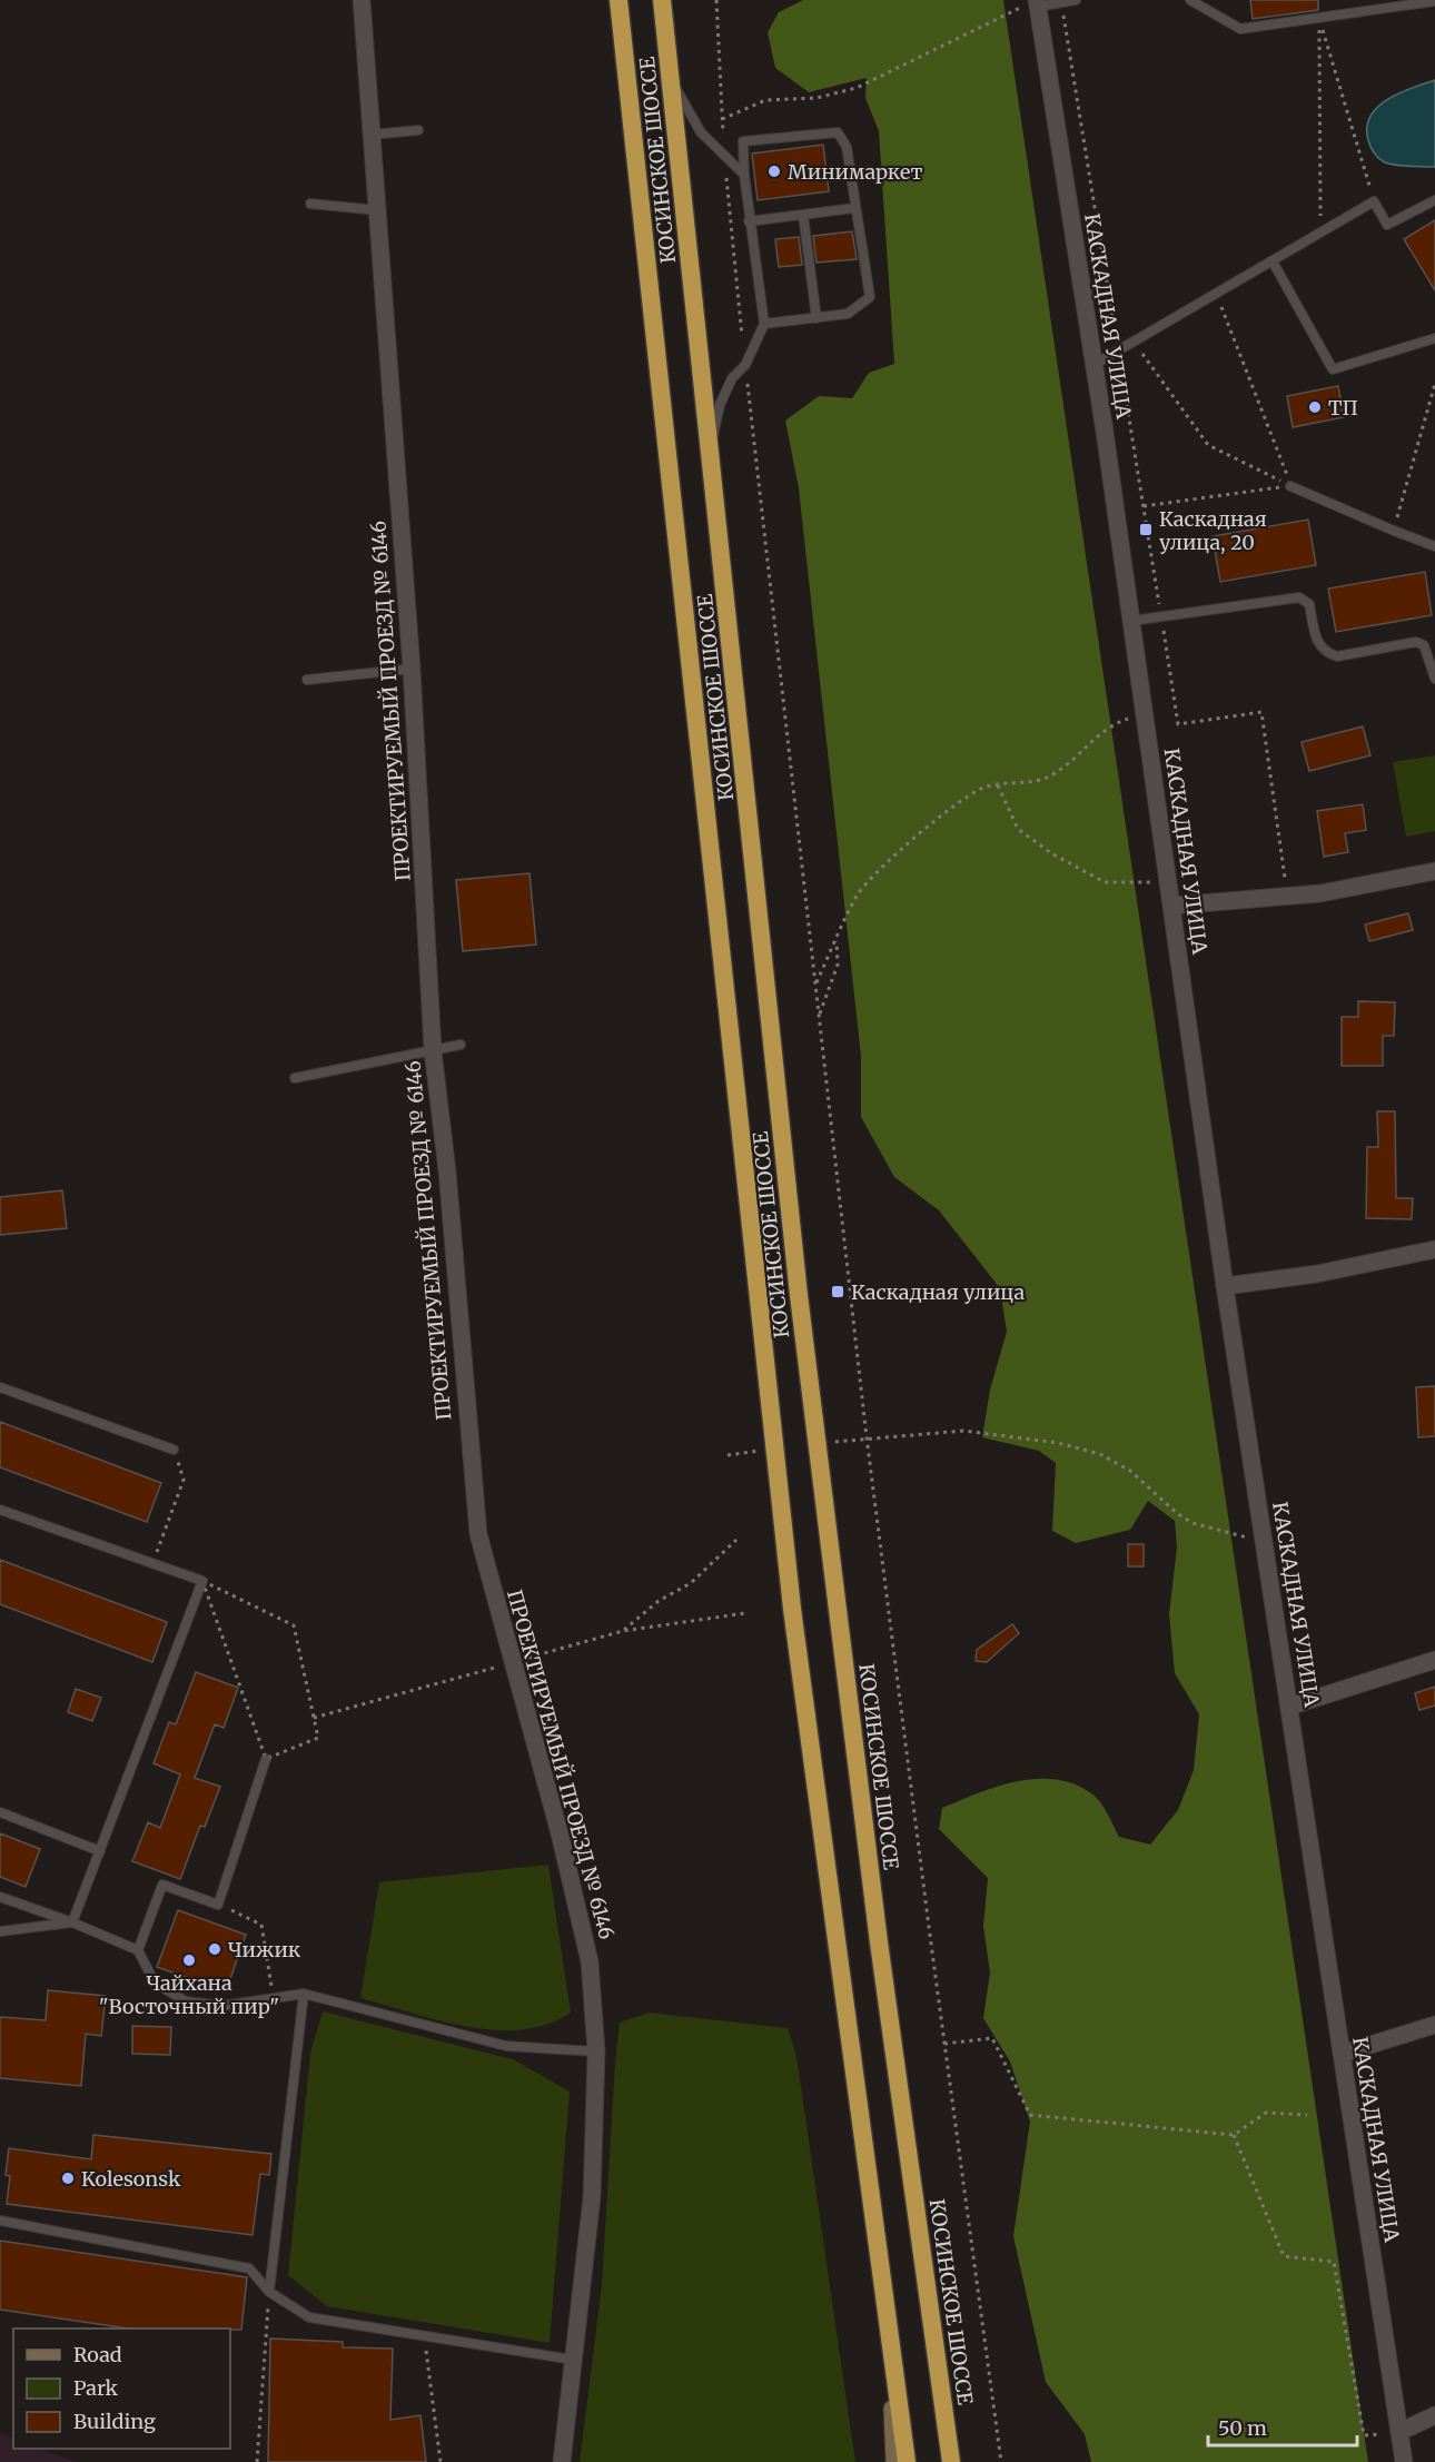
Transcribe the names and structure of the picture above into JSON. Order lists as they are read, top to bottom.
{
  "streets": {
    "highway": ["КОСИНСКОЕ ШОССЕ"],
    "street": ["КАСКАДНАЯ УЛИЦА", "ПРОЕКТИРУЕМЫЙ ПРОЕЗД № 6146"]
  },
  "places": {
    "other": [
      "Минимаркет",
      "ТП",
      "Чижик",
      "Чайхана \"Восточный пир\"",
      "Kolesonsk"
    ],
    "transit": ["Каскадная улица, 20", "Каскадная улица"]
  },
  "legend": ["Road", "Park", "Building"],
  "scale_bar": "50 m"
}
